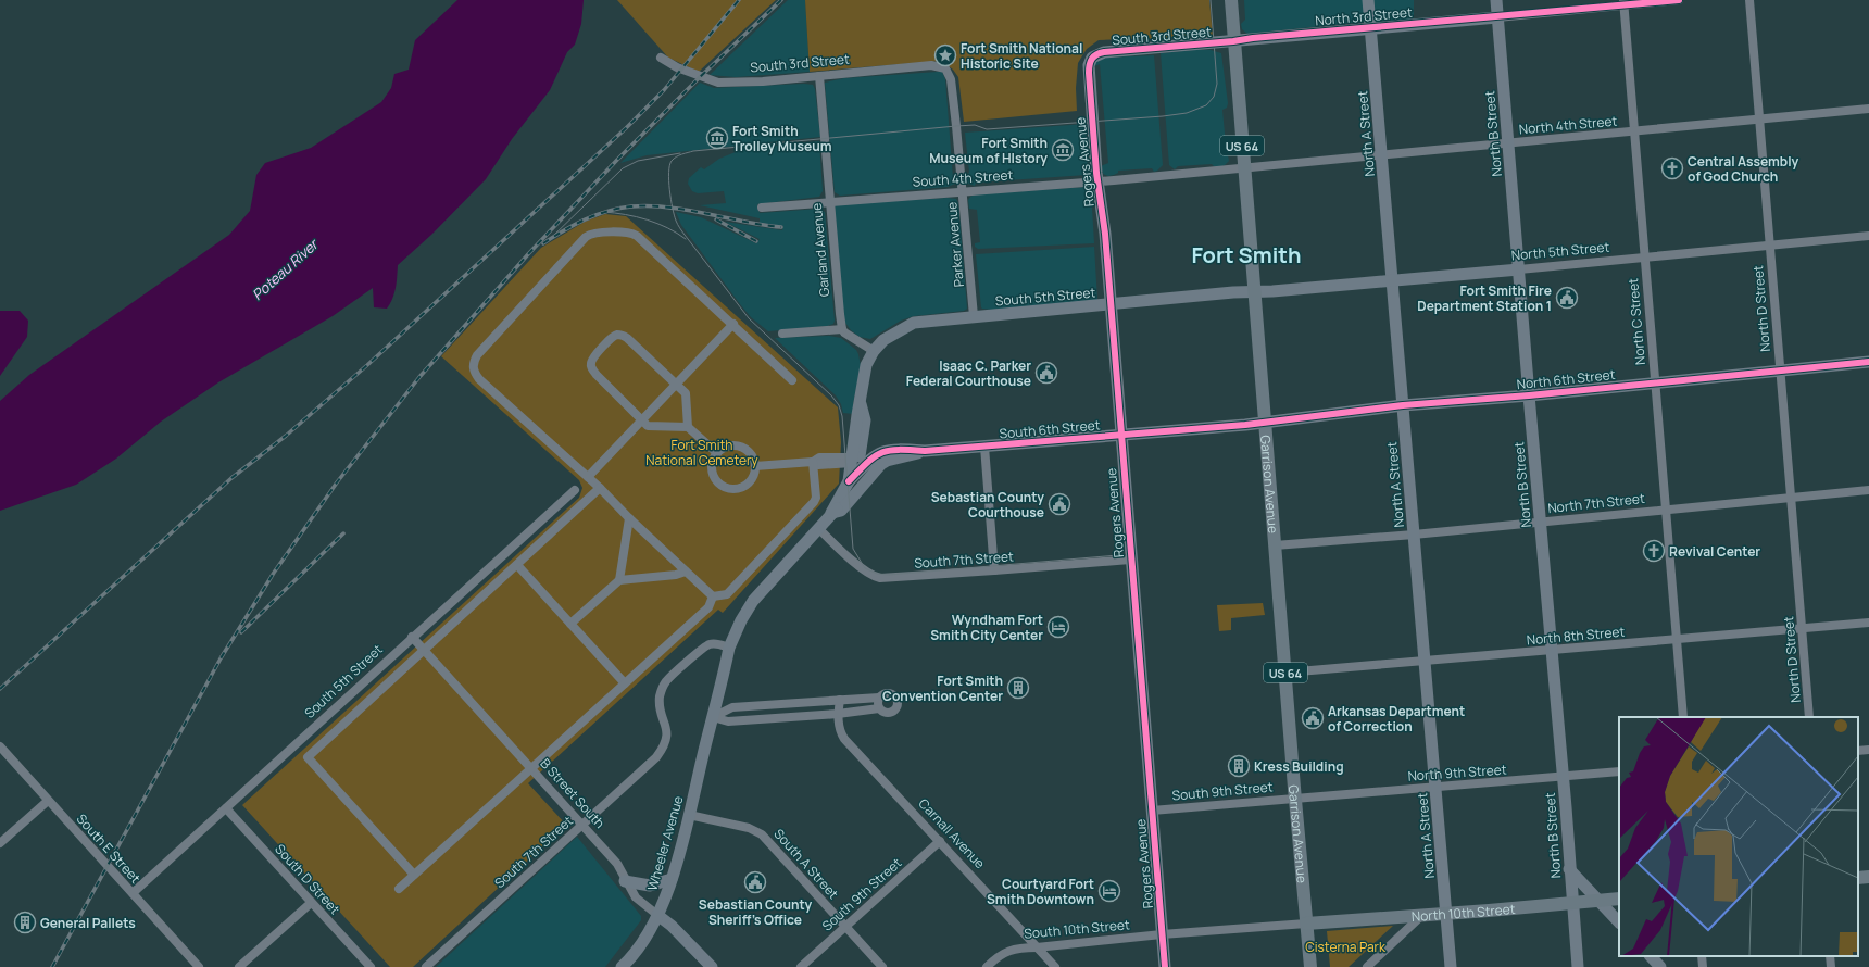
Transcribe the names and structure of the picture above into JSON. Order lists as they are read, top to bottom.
{
  "streets": {
    "main road": ["US 64", "Garrison Avenue", "North 10th Street"],
    "street": [
      "North 3rd Street",
      "South 3rd Street",
      "North 4th Street",
      "North A Street",
      "North B Street",
      "Rogers Avenue",
      "South 4th Street",
      "Parker Avenue",
      "Garland Avenue",
      "North 5th Street",
      "South 5th Street",
      "North D Street",
      "North C Street",
      "North 6th Street",
      "South 6th Street",
      "North 7th Street",
      "South 7th Street",
      "North 8th Street",
      "North 9th Street",
      "South 9th Street",
      "B Street South",
      "Carnall Avenue",
      "Wheeler Avenue",
      "South E Street",
      "South A Street",
      "South D Street",
      "South 10th Street"
    ]
  },
  "crossings": [
    ["North 3rd Street", "South 3rd Street"],
    ["North 3rd Street", "North A Street"],
    ["North 3rd Street", "North B Street"],
    ["North 3rd Street", "North C Street"],
    ["North 3rd Street", "Garrison Avenue"],
    ["South 3rd Street", "Rogers Avenue"],
    ["South 3rd Street", "Parker Avenue"],
    ["South 3rd Street", "Garland Avenue"],
    ["South 3rd Street", "Garrison Avenue"],
    ["North 4th Street", "North A Street"],
    ["North 4th Street", "North B Street"],
    ["North 4th Street", "South 4th Street"],
    ["North 4th Street", "North D Street"],
    ["North 4th Street", "North C Street"],
    ["North 4th Street", "Garrison Avenue"],
    ["North A Street", "North 5th Street"],
    ["North A Street", "North 6th Street"],
    ["North A Street", "North 7th Street"],
    ["North A Street", "North 8th Street"],
    ["North A Street", "North 9th Street"],
    ["North A Street", "North 10th Street"],
    ["North B Street", "North 5th Street"],
    ["North B Street", "North 6th Street"],
    ["North B Street", "North 7th Street"],
    ["North B Street", "North 8th Street"],
    ["North B Street", "North 9th Street"],
    ["North B Street", "North 10th Street"],
    ["Rogers Avenue", "South 4th Street"],
    ["Rogers Avenue", "South 5th Street"],
    ["Rogers Avenue", "South 6th Street"],
    ["Rogers Avenue", "South 7th Street"],
    ["Rogers Avenue", "South 9th Street"],
    ["Rogers Avenue", "South 10th Street"],
    ["South 4th Street", "Parker Avenue"],
    ["South 4th Street", "Garland Avenue"],
    ["South 4th Street", "Garrison Avenue"],
    ["Parker Avenue", "South 5th Street"],
    ["North 5th Street", "South 5th Street"],
    ["North 5th Street", "North D Street"],
    ["North 5th Street", "North C Street"],
    ["North 5th Street", "Garrison Avenue"],
    ["South 5th Street", "Garrison Avenue"],
    ["South 5th Street", "B Street South"],
    ["South 5th Street", "South E Street"],
    ["South 5th Street", "South D Street"],
    ["North D Street", "North 6th Street"],
    ["North D Street", "North 7th Street"],
    ["North D Street", "North 8th Street"],
    ["North C Street", "North 6th Street"],
    ["North C Street", "North 7th Street"],
    ["North C Street", "North 8th Street"],
    ["North 6th Street", "South 6th Street"],
    ["North 6th Street", "Garrison Avenue"],
    ["South 6th Street", "Garrison Avenue"],
    ["South 6th Street", "South 7th Street"],
    ["Garrison Avenue", "North 7th Street"],
    ["Garrison Avenue", "North 8th Street"],
    ["Garrison Avenue", "North 9th Street"],
    ["Garrison Avenue", "South 9th Street"],
    ["Garrison Avenue", "North 10th Street"],
    ["Garrison Avenue", "South 10th Street"],
    ["South 7th Street", "B Street South"],
    ["North 9th Street", "South 9th Street"],
    ["South 9th Street", "Carnall Avenue"],
    ["South 9th Street", "South A Street"],
    ["B Street South", "Wheeler Avenue"],
    ["Carnall Avenue", "South 10th Street"],
    ["Wheeler Avenue", "South A Street"],
    ["North 10th Street", "South 10th Street"]
  ],
  "districts": ["Fort Smith"],
  "water": ["Poteau River"],
  "parks": ["Fort Smith National Cemetery", "Cisterna Park"],
  "places": {
    "place": ["Fort Smith National Historic Site"],
    "museum": ["Fort Smith Trolley Museum", "Fort Smith Museum of HIstory"],
    "church": ["Central Assembly of God Church", "Revival Center"],
    "public building": [
      "Fort Smith Fire Department Station 1",
      "Isaac C. Parker Federal Courthouse",
      "Sebastian County Courthouse",
      "Arkansas Department of Correction",
      "Sebastian County Sheriff's Office"
    ],
    "hotel": ["Wyndham Fort Smith City Center", "Courtyard Fort Smith Downtown"],
    "building": ["Fort Smith Convention Center", "Kress Building", "General Pallets"]
  }
}
